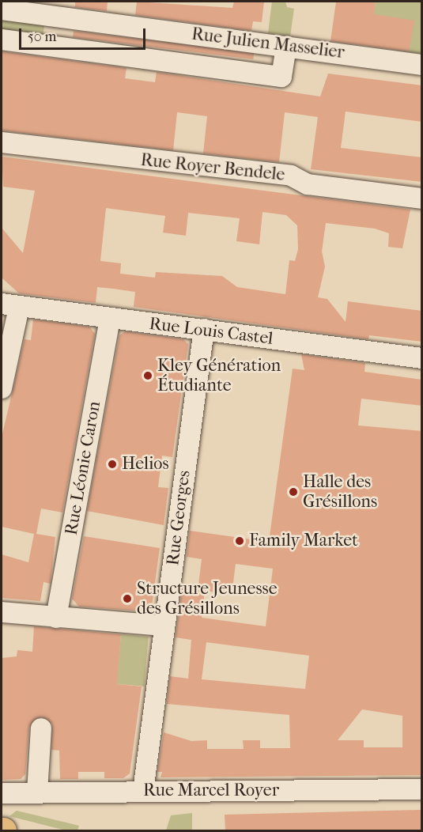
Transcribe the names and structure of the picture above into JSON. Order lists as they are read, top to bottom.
{
  "streets": {
    "street": [
      "Rue Julien Masselier",
      "Rue Royer Bendele",
      "Rue Louis Castel",
      "Rue Léonie Caron",
      "Rue Georges",
      "Rue Marcel Royer"
    ]
  },
  "crossings": [
    ["Rue Louis Castel", "Rue Léonie Caron"],
    ["Rue Louis Castel", "Rue Georges"],
    ["Rue Georges", "Rue Marcel Royer"]
  ],
  "places": [
    "Kley Génération Étudiante",
    "Helios",
    "Halle des Grésillons",
    "Family Market",
    "Structure Jeunesse des Grésillons"
  ],
  "scale_bar": "50 m"
}
